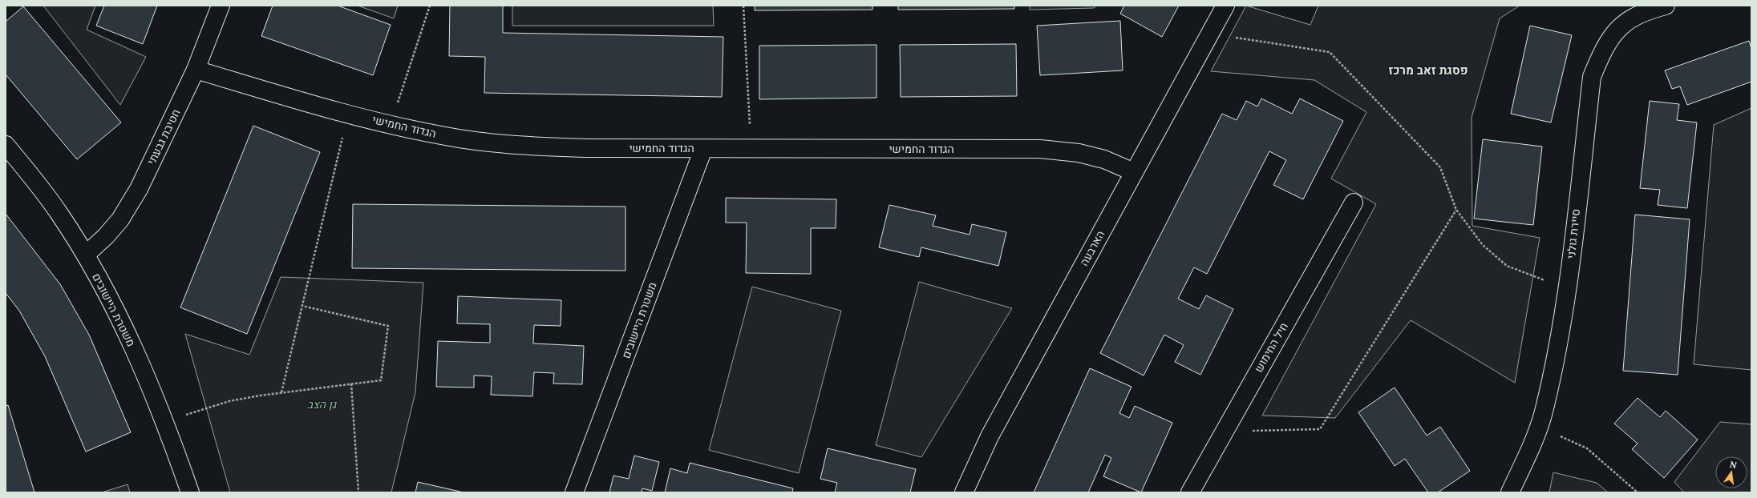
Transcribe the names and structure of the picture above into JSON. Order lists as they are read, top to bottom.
{
  "streets": {
    "street": [
      "הגדוד החמישי",
      "חטיבת גבעתי",
      "סיירת גולני",
      "הארבעה",
      "משטרת היישובים",
      "חיל החימוש"
    ]
  },
  "crossings": [
    ["הגדוד החמישי", "חטיבת גבעתי"],
    ["הגדוד החמישי", "הארבעה"],
    ["הגדוד החמישי", "משטרת היישובים"],
    ["חטיבת גבעתי", "משטרת היישובים"]
  ],
  "districts": ["פסגת זאב מרכז"],
  "parks": ["גן הצב"],
  "north": "top"
}
